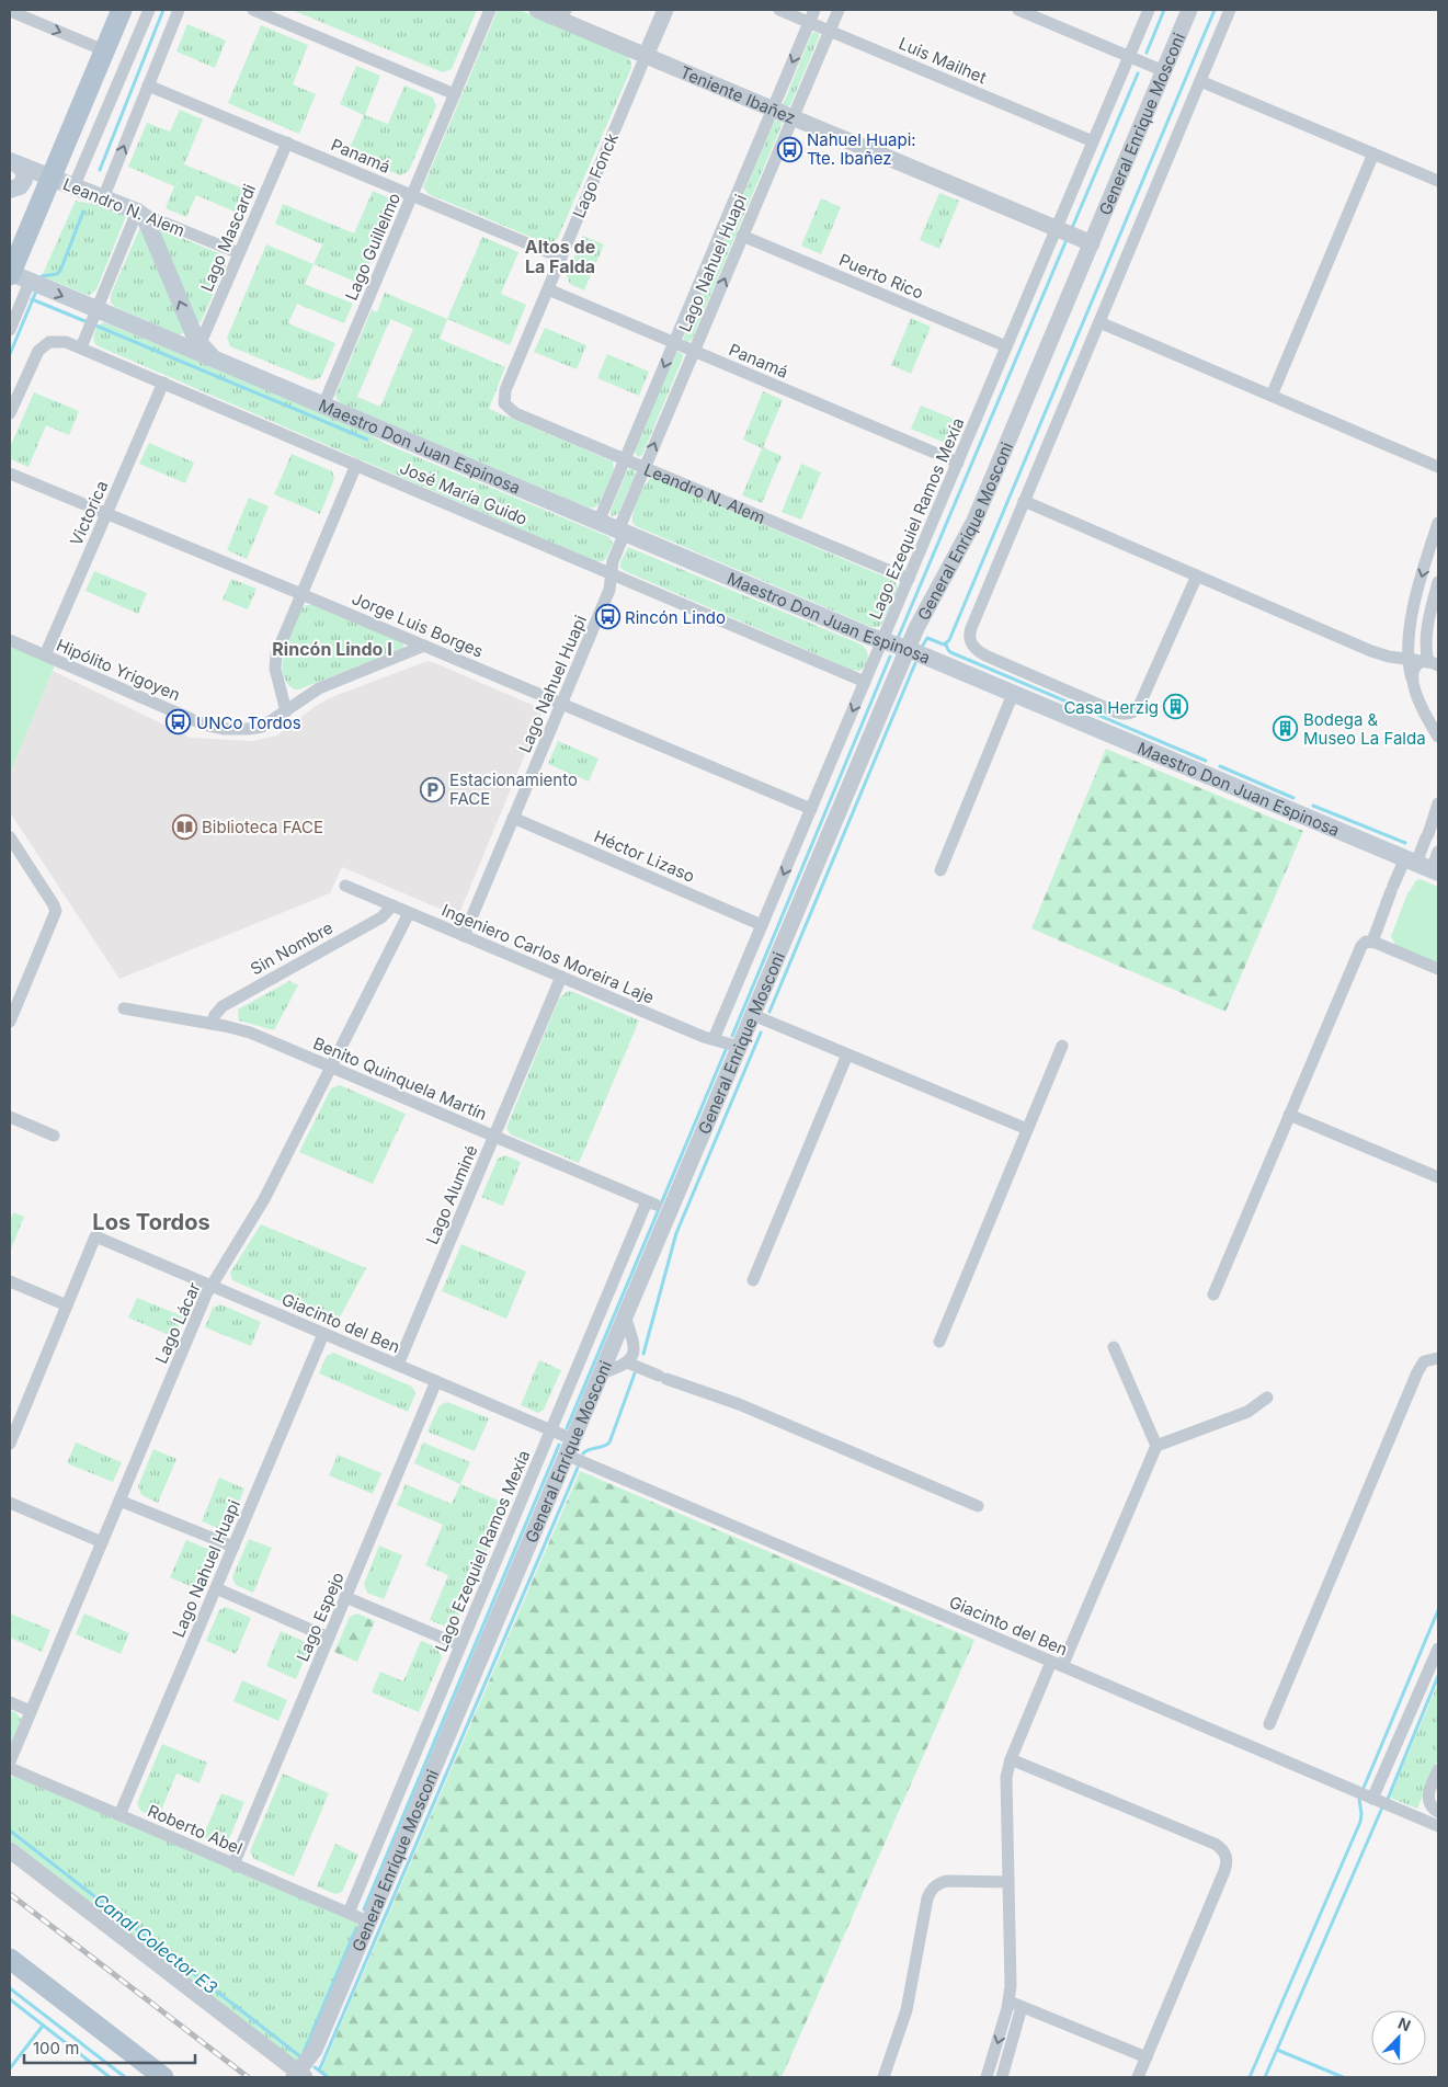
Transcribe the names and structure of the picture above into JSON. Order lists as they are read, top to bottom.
{
  "streets": {
    "main road": ["Leandro N. Alem", "Maestro Don Juan Espinosa"],
    "street": [
      "Luis Mailhet",
      "Teniente Ibañez",
      "General Enrique Mosconi",
      "Panamá",
      "Lago Fonck",
      "Lago Mascardi",
      "Lago Guillelmo",
      "Lago Nahuel Huapi",
      "Puerto Rico",
      "José María Guido",
      "Victorica",
      "Lago Ezequiel Ramos Mexía",
      "Jorge Luis Borges",
      "Hipólito Yrigoyen",
      "Héctor Lizaso",
      "Sin Nombre",
      "Ingeniero Carlos Moreira Laje",
      "Benito Quinquela Martín",
      "Lago Aluminé",
      "Lago Lácar",
      "Giacinto del Ben",
      "Lago Espejo",
      "Roberto Abel"
    ]
  },
  "crossings": [
    ["Luis Mailhet", "Lago Nahuel Huapi"],
    ["Luis Mailhet", "Lago Ezequiel Ramos Mexía"],
    ["Teniente Ibañez", "General Enrique Mosconi"],
    ["Teniente Ibañez", "Lago Fonck"],
    ["Teniente Ibañez", "Lago Nahuel Huapi"],
    ["Teniente Ibañez", "Lago Ezequiel Ramos Mexía"],
    ["General Enrique Mosconi", "Maestro Don Juan Espinosa"],
    ["General Enrique Mosconi", "Ingeniero Carlos Moreira Laje"],
    ["General Enrique Mosconi", "Giacinto del Ben"],
    ["General Enrique Mosconi", "Roberto Abel"],
    ["Panamá", "Lago Fonck"],
    ["Panamá", "Lago Mascardi"],
    ["Panamá", "Lago Guillelmo"],
    ["Panamá", "Lago Nahuel Huapi"],
    ["Panamá", "Lago Ezequiel Ramos Mexía"],
    ["Lago Fonck", "Leandro N. Alem"],
    ["Leandro N. Alem", "Lago Mascardi"],
    ["Leandro N. Alem", "Lago Nahuel Huapi"],
    ["Leandro N. Alem", "Maestro Don Juan Espinosa"],
    ["Leandro N. Alem", "Lago Ezequiel Ramos Mexía"],
    ["Lago Mascardi", "Maestro Don Juan Espinosa"],
    ["Lago Guillelmo", "Maestro Don Juan Espinosa"],
    ["Lago Nahuel Huapi", "Puerto Rico"],
    ["Lago Nahuel Huapi", "Maestro Don Juan Espinosa"],
    ["Lago Nahuel Huapi", "José María Guido"],
    ["Lago Nahuel Huapi", "Jorge Luis Borges"],
    ["Lago Nahuel Huapi", "Héctor Lizaso"],
    ["Lago Nahuel Huapi", "Ingeniero Carlos Moreira Laje"],
    ["Lago Nahuel Huapi", "Giacinto del Ben"],
    ["Lago Nahuel Huapi", "Roberto Abel"],
    ["Puerto Rico", "Lago Ezequiel Ramos Mexía"],
    ["Maestro Don Juan Espinosa", "Lago Ezequiel Ramos Mexía"],
    ["José María Guido", "Victorica"],
    ["José María Guido", "Lago Ezequiel Ramos Mexía"],
    ["Victorica", "Jorge Luis Borges"],
    ["Victorica", "Hipólito Yrigoyen"],
    ["Lago Ezequiel Ramos Mexía", "Jorge Luis Borges"],
    ["Lago Ezequiel Ramos Mexía", "Héctor Lizaso"],
    ["Lago Ezequiel Ramos Mexía", "Ingeniero Carlos Moreira Laje"],
    ["Lago Ezequiel Ramos Mexía", "Benito Quinquela Martín"],
    ["Lago Ezequiel Ramos Mexía", "Giacinto del Ben"],
    ["Lago Ezequiel Ramos Mexía", "Roberto Abel"],
    ["Jorge Luis Borges", "Hipólito Yrigoyen"],
    ["Sin Nombre", "Ingeniero Carlos Moreira Laje"],
    ["Sin Nombre", "Benito Quinquela Martín"],
    ["Ingeniero Carlos Moreira Laje", "Lago Aluminé"],
    ["Ingeniero Carlos Moreira Laje", "Lago Lácar"],
    ["Benito Quinquela Martín", "Lago Aluminé"],
    ["Benito Quinquela Martín", "Lago Lácar"],
    ["Lago Aluminé", "Giacinto del Ben"],
    ["Lago Lácar", "Giacinto del Ben"],
    ["Giacinto del Ben", "Lago Espejo"],
    ["Lago Espejo", "Roberto Abel"]
  ],
  "districts": ["Altos de La Falda", "Rincón Lindo I", "Los Tordos"],
  "water": ["Canal Colector E3"],
  "places": {
    "bus stop": ["Nahuel Huapi: Tte. Ibañez", "Rincón Lindo", "UNCo Tordos"],
    "building": ["Casa Herzig", "Bodega & Museo La Falda"],
    "parking": ["Estacionamiento FACE"],
    "library": ["Biblioteca FACE"]
  },
  "scale_bar": "100 m",
  "north": "top right"
}
